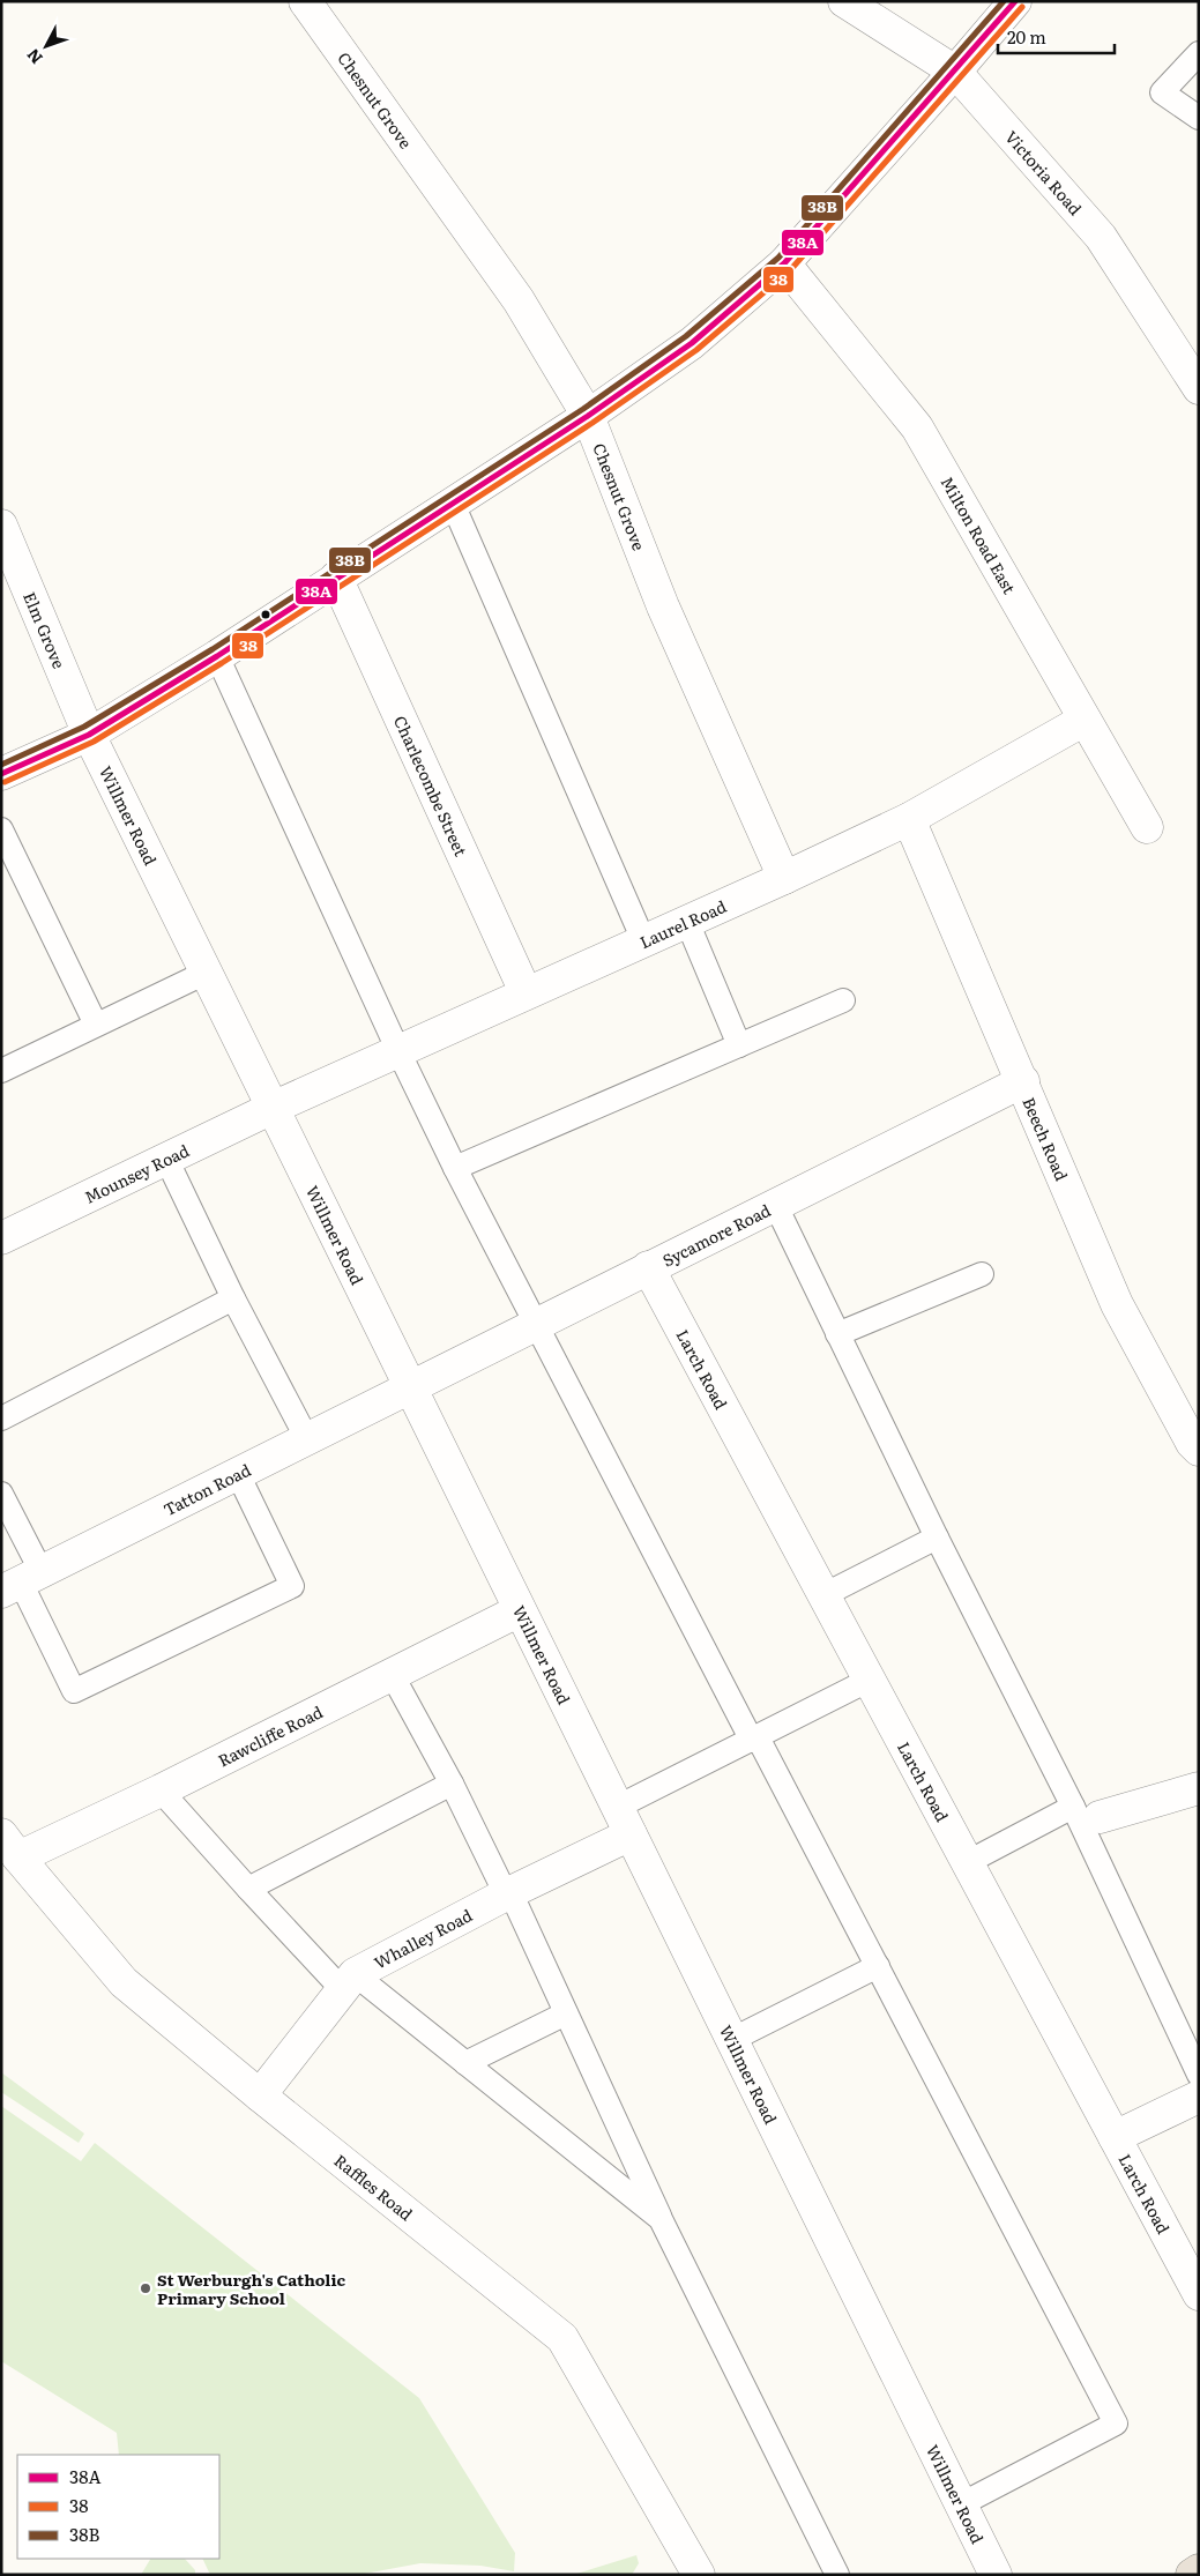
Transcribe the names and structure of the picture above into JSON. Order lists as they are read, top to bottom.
{
  "streets": {
    "street": [
      "Chesnut Grove",
      "Victoria Road",
      "Milton Road East",
      "Elm Grove",
      "Charlecombe Street",
      "Willmer Road",
      "Laurel Road",
      "Beech Road",
      "Mounsey Road",
      "Sycamore Road",
      "Larch Road",
      "Tatton Road",
      "Rawcliffe Road",
      "Whalley Road",
      "Raffles Road"
    ]
  },
  "crossings": [
    ["Chesnut Grove", "Laurel Road"],
    ["Milton Road East", "Laurel Road"],
    ["Elm Grove", "Willmer Road"],
    ["Charlecombe Street", "Laurel Road"],
    ["Willmer Road", "Laurel Road"],
    ["Willmer Road", "Mounsey Road"],
    ["Willmer Road", "Sycamore Road"],
    ["Willmer Road", "Tatton Road"],
    ["Willmer Road", "Rawcliffe Road"],
    ["Willmer Road", "Whalley Road"],
    ["Laurel Road", "Beech Road"],
    ["Laurel Road", "Mounsey Road"],
    ["Beech Road", "Sycamore Road"],
    ["Sycamore Road", "Larch Road"],
    ["Sycamore Road", "Tatton Road"],
    ["Rawcliffe Road", "Raffles Road"],
    ["Whalley Road", "Raffles Road"]
  ],
  "places": ["St Werburgh's Catholic Primary School"],
  "lines": ["transit line 38A", "transit line 38B", "transit line 38"],
  "legend": ["38A", "38", "38B"],
  "scale_bar": "20 m",
  "north": "bottom left"
}
